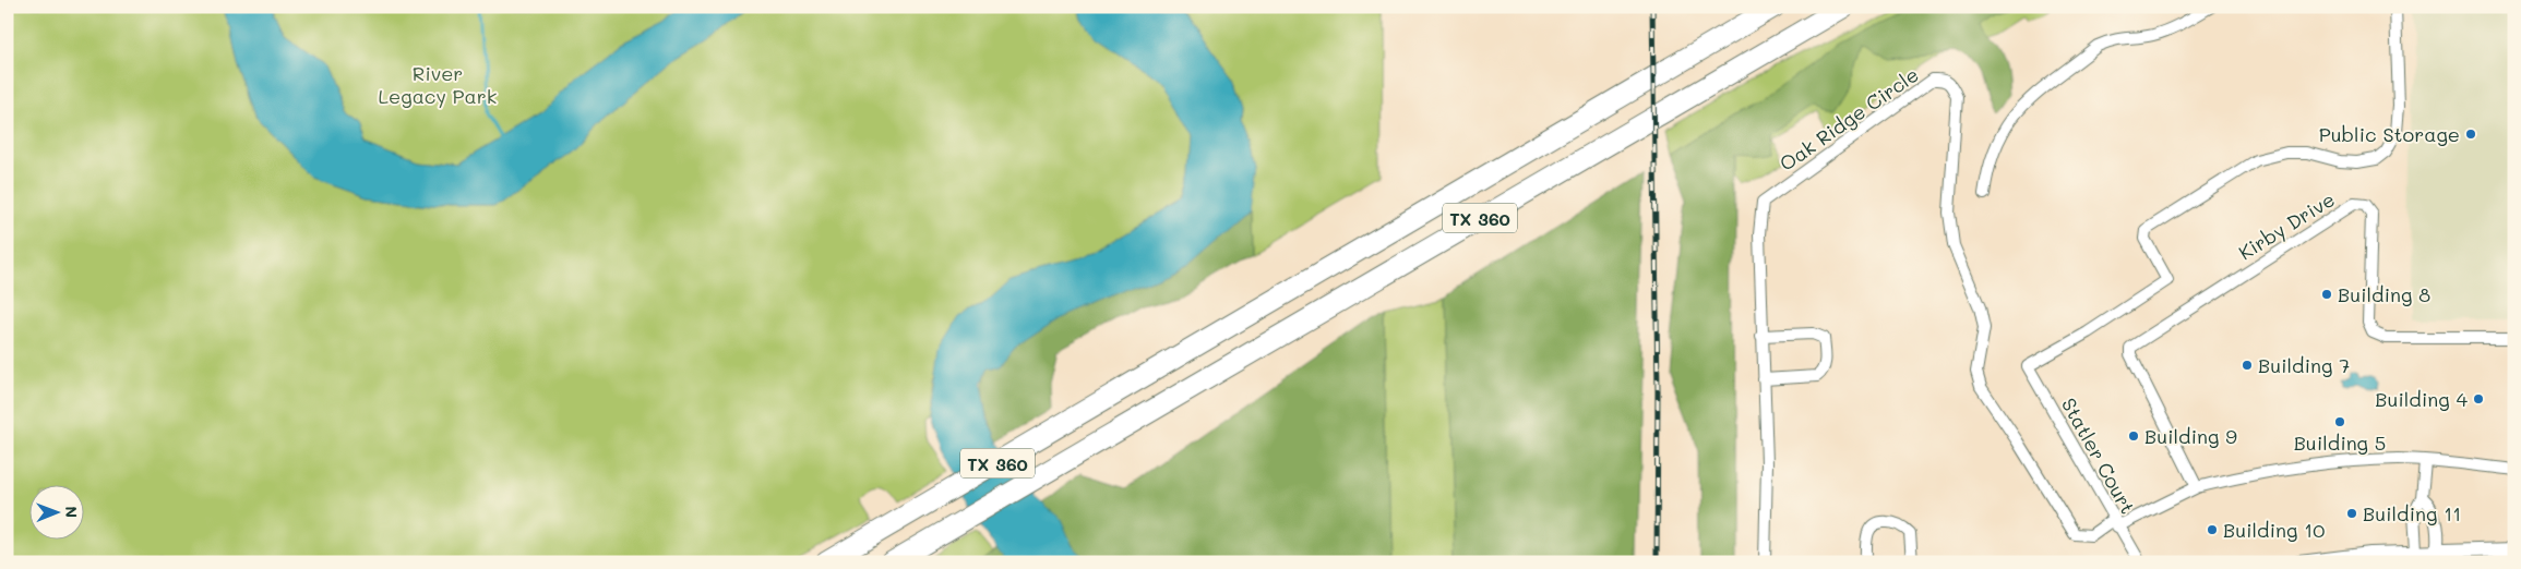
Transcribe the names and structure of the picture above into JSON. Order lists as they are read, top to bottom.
{
  "streets": {
    "highway": ["TX 360"],
    "street": ["Oak Ridge Circle", "Kirby Drive", "Statler Court"]
  },
  "crossings": [
    ["Oak Ridge Circle", "Statler Court"]
  ],
  "parks": ["River Legacy Park"],
  "places": [
    "Public Storage",
    "Building 8",
    "Building 7",
    "Building 4",
    "Building 5",
    "Building 9",
    "Building 11",
    "Building 10"
  ],
  "north": "right"
}
